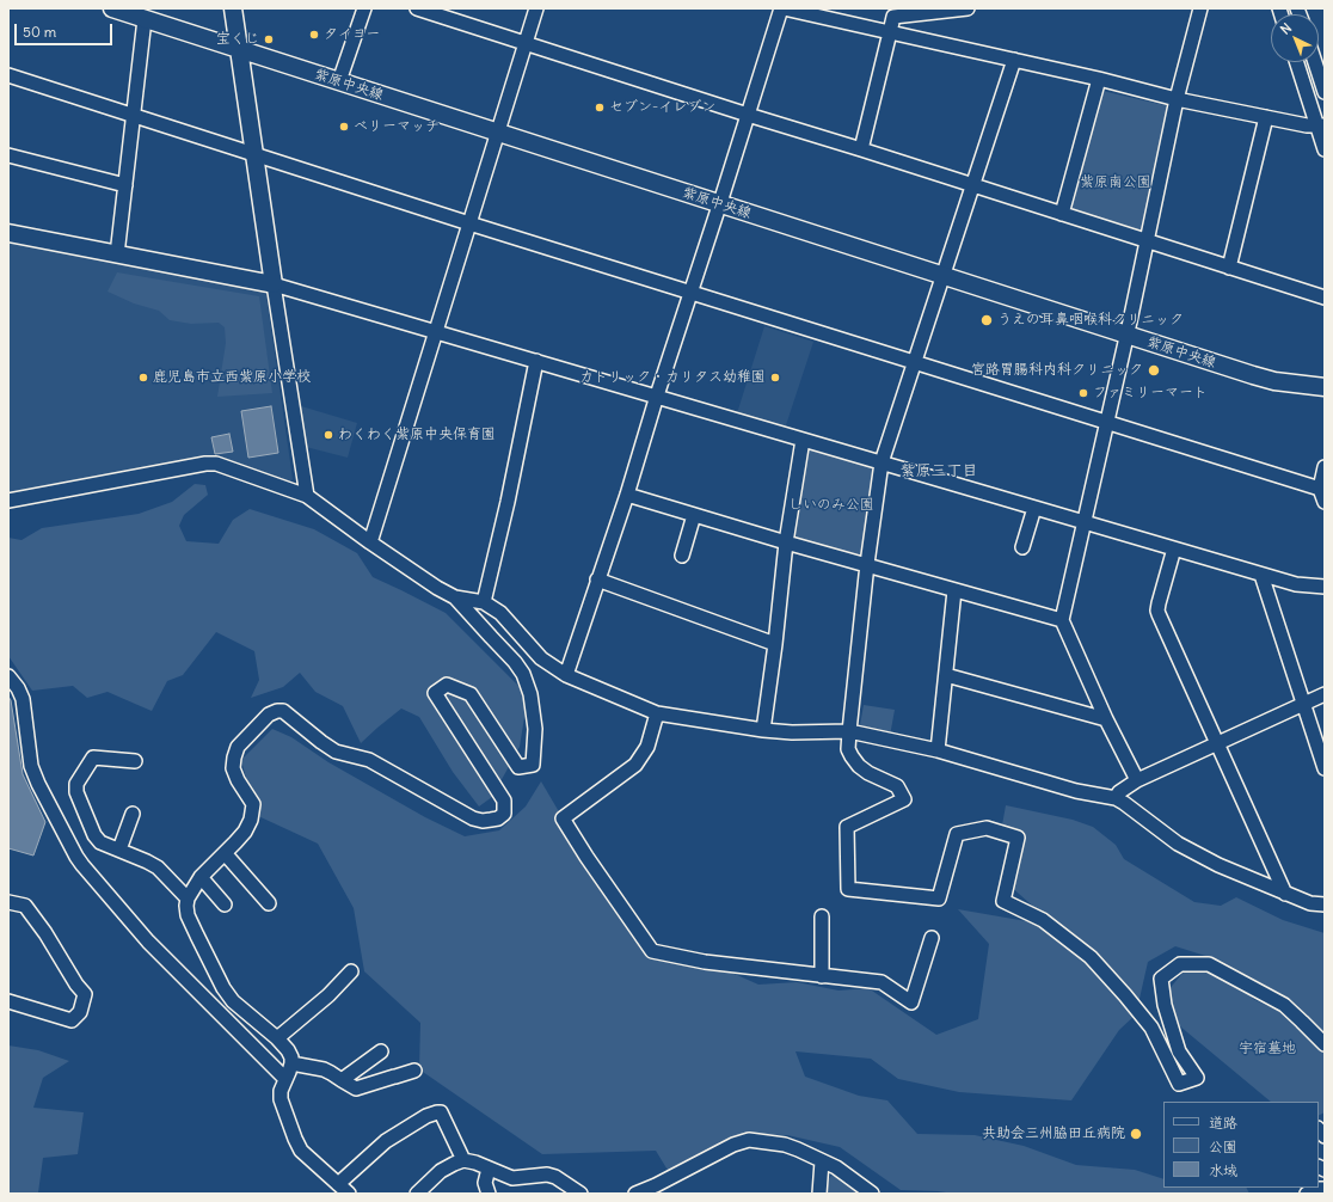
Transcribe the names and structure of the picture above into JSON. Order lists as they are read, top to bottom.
{
  "streets": {
    "street": ["紫原中央線"]
  },
  "districts": ["紫原三丁目"],
  "parks": ["紫原南公園", "しいのみ公園", "宇宿墓地"],
  "places": [
    "タイヨー",
    "宝くじ",
    "セブン-イレブン",
    "ベリーマッチ",
    "うえの耳鼻咽喉科クリニック",
    "宮路胃腸科内科クリニック",
    "鹿児島市立西紫原小学校",
    "カトリック・カリタス幼稚園",
    "ファミリーマート",
    "わくわく紫原中央保育園",
    "共助会三州脇田丘病院"
  ],
  "legend": ["道路", "公園", "水域"],
  "scale_bar": "50 m",
  "north": "top left"
}
